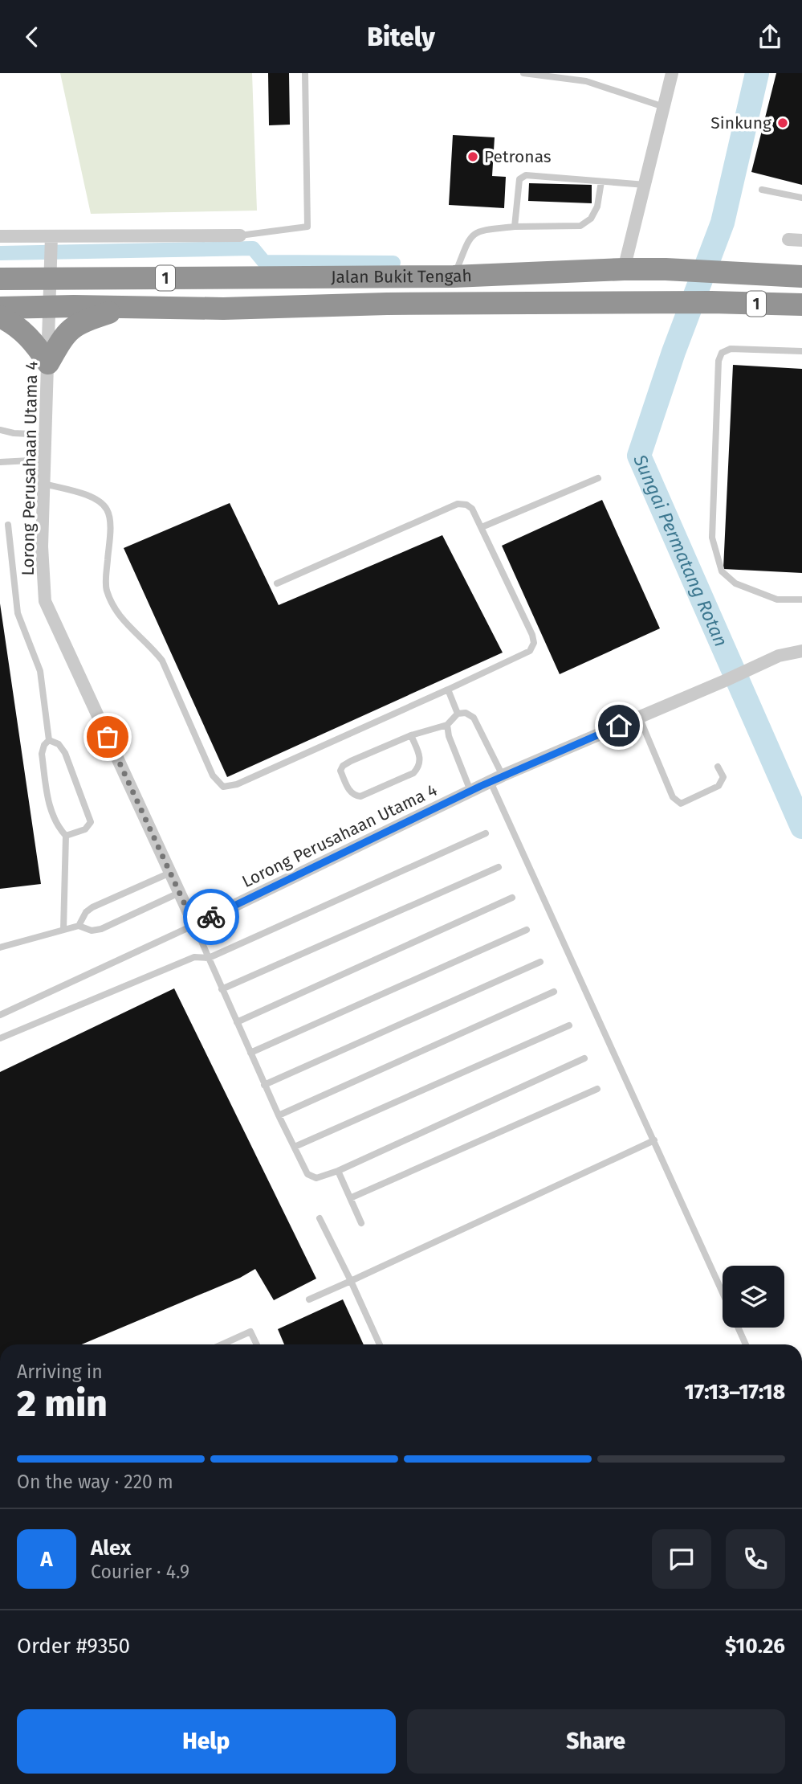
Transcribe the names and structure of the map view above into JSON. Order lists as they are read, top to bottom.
{
  "streets": {
    "highway": ["Jalan Bukit Tengah", "1"],
    "street": ["Lorong Perusahaan Utama 4"]
  },
  "crossings": [
    ["Jalan Bukit Tengah", "Lorong Perusahaan Utama 4"]
  ],
  "water": ["Sungai Permatang Rotan"],
  "places": ["Sinkung", "Petronas"],
  "page": {
    "header": "Bitely",
    "heading": ["2 min", "Arriving in", "17:13–17:18"],
    "panel": [
      "Alex",
      "Courier · 4.9",
      "Order #9350",
      "$10.26"
    ],
    "bar": "On the way · 220 m",
    "round": "A",
    "buttons": ["Help", "Share"]
  }
}
